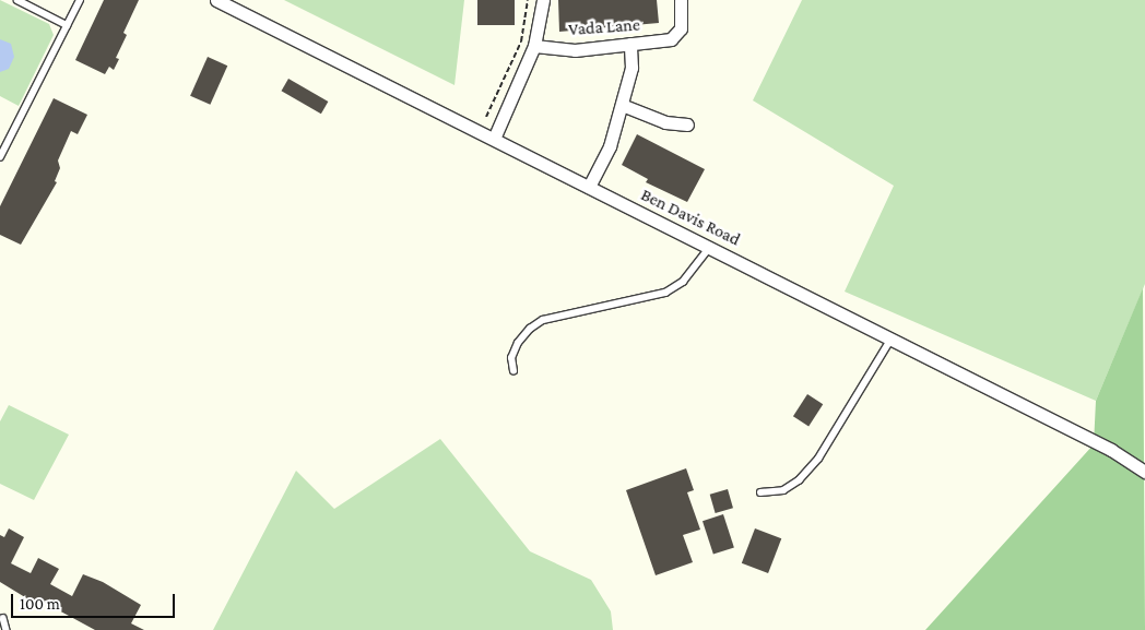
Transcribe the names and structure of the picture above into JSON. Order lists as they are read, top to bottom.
{
  "streets": {
    "street": ["Vada Lane", "Ben Davis Road"]
  },
  "scale_bar": "100 m"
}
